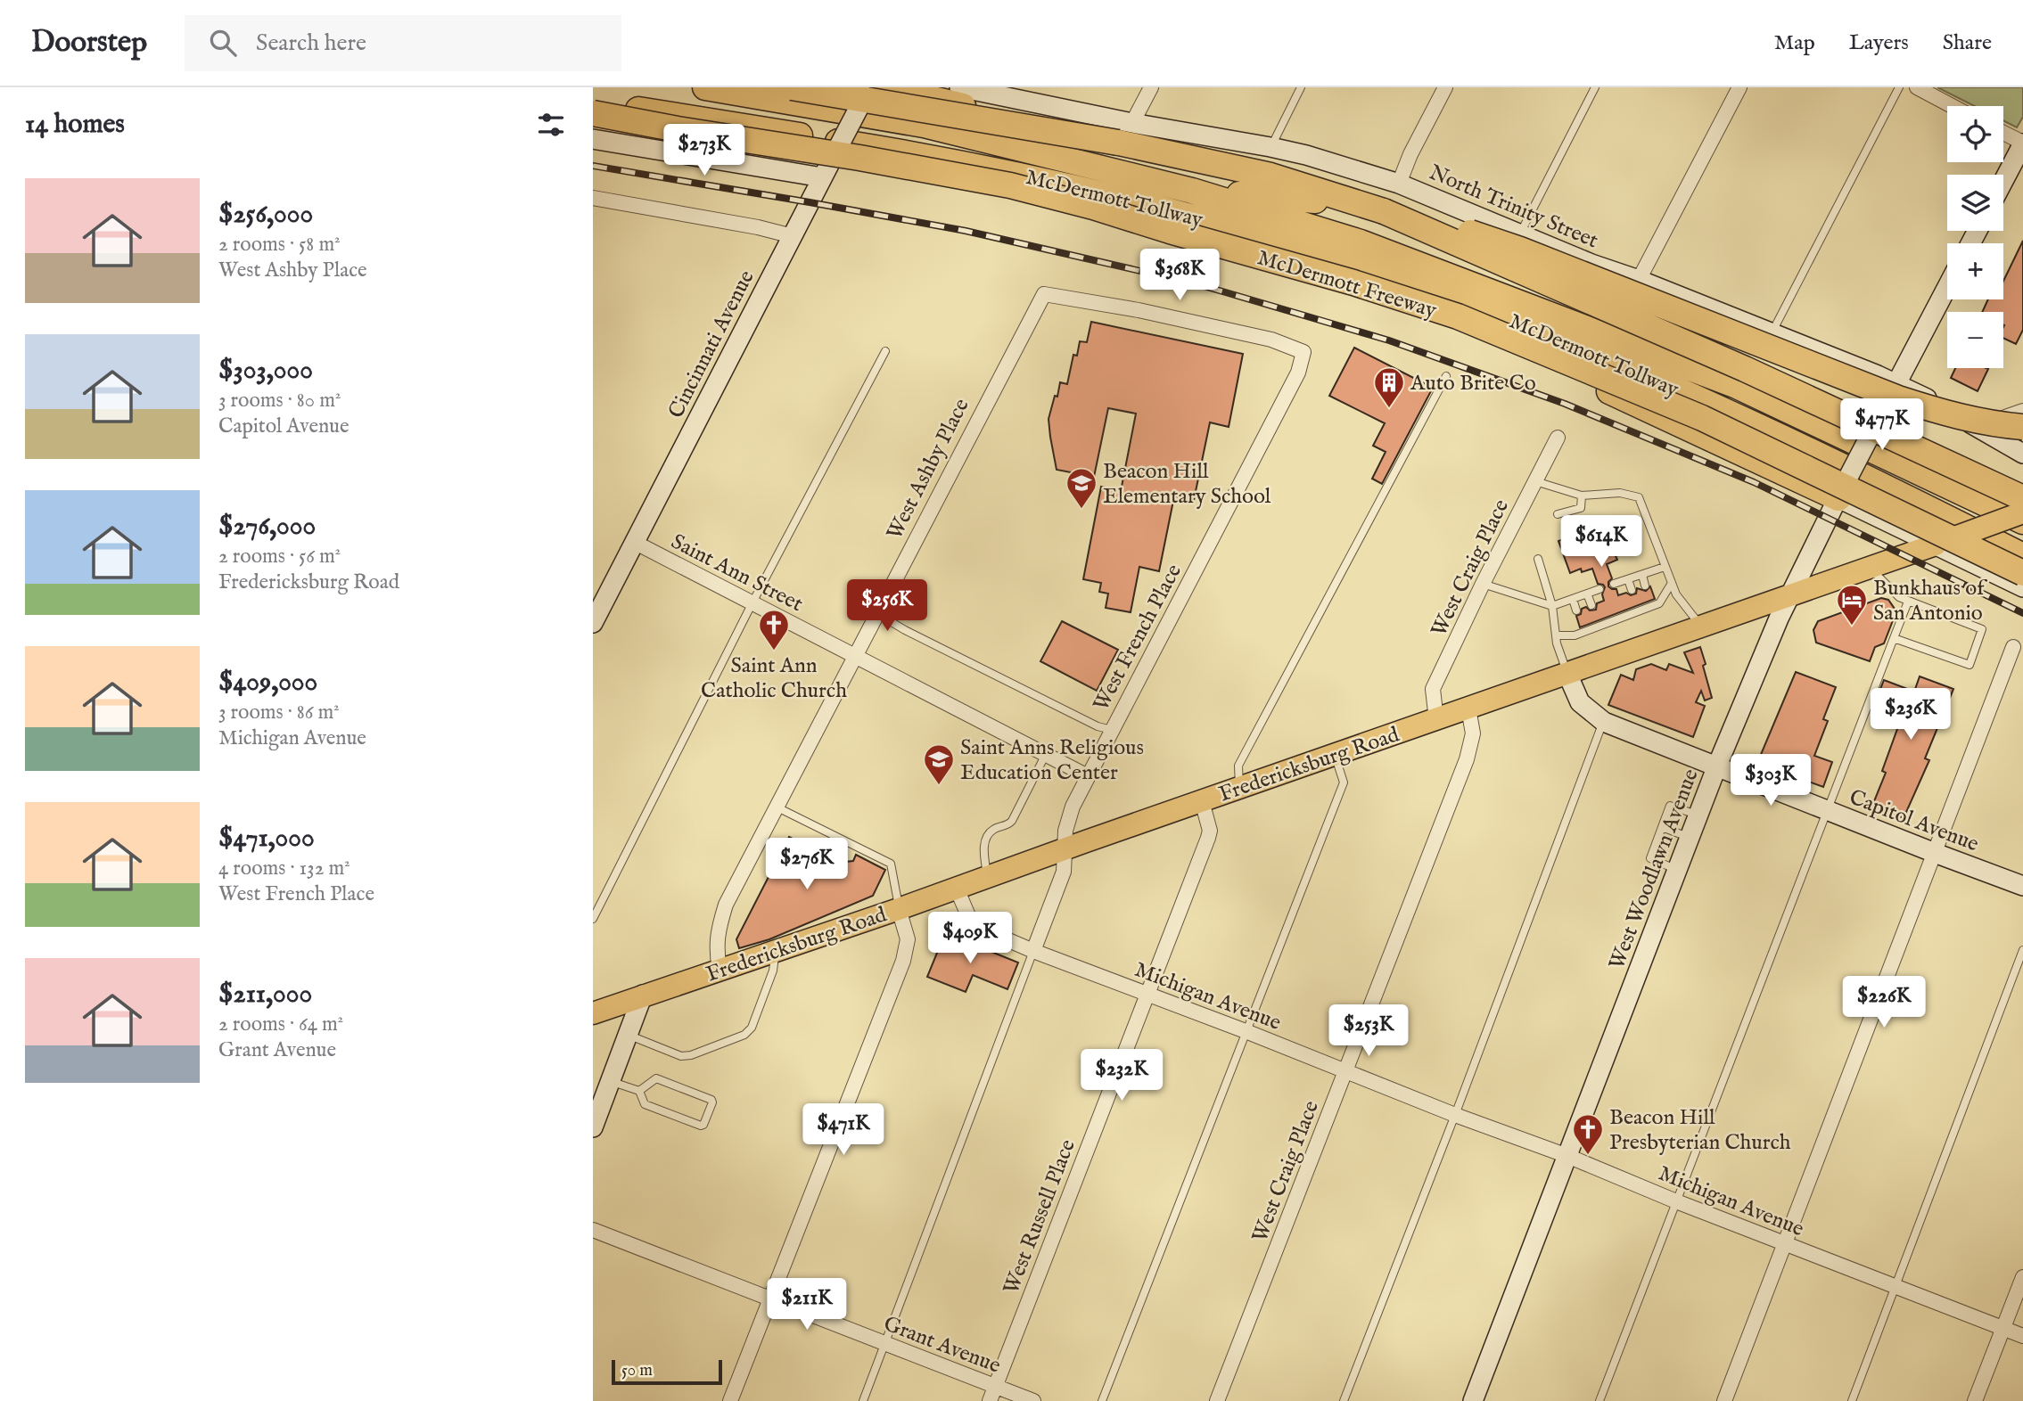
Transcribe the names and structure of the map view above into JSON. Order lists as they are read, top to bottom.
{
  "streets": {
    "highway": ["McDermott Tollway", "McDermott Freeway"],
    "main road": ["Fredericksburg Road"],
    "street": [
      "North Trinity Street",
      "Cincinnati Avenue",
      "West Ashby Place",
      "West Craig Place",
      "Saint Ann Street",
      "West French Place",
      "Capitol Avenue",
      "West Woodlawn Avenue",
      "Michigan Avenue",
      "West Russell Place",
      "Grant Avenue"
    ]
  },
  "crossings": [
    ["North Trinity Street", "West Woodlawn Avenue"],
    ["Cincinnati Avenue", "Saint Ann Street"],
    ["West Ashby Place", "Saint Ann Street"],
    ["West Ashby Place", "West French Place"],
    ["West Ashby Place", "Fredericksburg Road"],
    ["West Craig Place", "Fredericksburg Road"],
    ["West Craig Place", "Michigan Avenue"],
    ["Saint Ann Street", "West French Place"],
    ["West French Place", "Fredericksburg Road"],
    ["West French Place", "Michigan Avenue"],
    ["Fredericksburg Road", "Capitol Avenue"],
    ["Fredericksburg Road", "West Woodlawn Avenue"],
    ["Fredericksburg Road", "Michigan Avenue"],
    ["Fredericksburg Road", "West Russell Place"],
    ["Capitol Avenue", "West Woodlawn Avenue"],
    ["West Woodlawn Avenue", "Michigan Avenue"],
    ["Michigan Avenue", "West Russell Place"],
    ["West Russell Place", "Grant Avenue"]
  ],
  "places": {
    "building": ["Auto Brite Co"],
    "school or university": ["Beacon Hill Elementary School", "Saint Anns Religious Education Center"],
    "hotel": ["Bunkhaus of San Antonio"],
    "church": ["Saint Ann Catholic Church", "Beacon Hill Presbyterian Church"]
  },
  "scale_bar": "50 m",
  "page": {
    "header": "Doorstep",
    "search": "Search here",
    "nav": ["Map", "Layers", "Share"],
    "heading": "14 homes",
    "map_buttons": ["+", "−"],
    "price": [
      "$273K",
      "$368K",
      "$477K",
      "$614K",
      "$256K",
      "$236K",
      "$303K",
      "$276K",
      "$409K",
      "$226K",
      "$253K",
      "$232K",
      "$471K",
      "$211K"
    ],
    "list": [
      {
        "name": "$256,000",
        "note": "2 rooms · 58 m² · West Ashby Place"
      },
      {
        "name": "$303,000",
        "note": "3 rooms · 80 m² · Capitol Avenue"
      },
      {
        "name": "$276,000",
        "note": "2 rooms · 56 m² · Fredericksburg Road"
      },
      {
        "name": "$409,000",
        "note": "3 rooms · 86 m² · Michigan Avenue"
      },
      {
        "name": "$471,000",
        "note": "4 rooms · 132 m² · West French Place"
      },
      {
        "name": "$211,000",
        "note": "2 rooms · 64 m² · Grant Avenue"
      }
    ],
    "scale": "50 m"
  }
}
